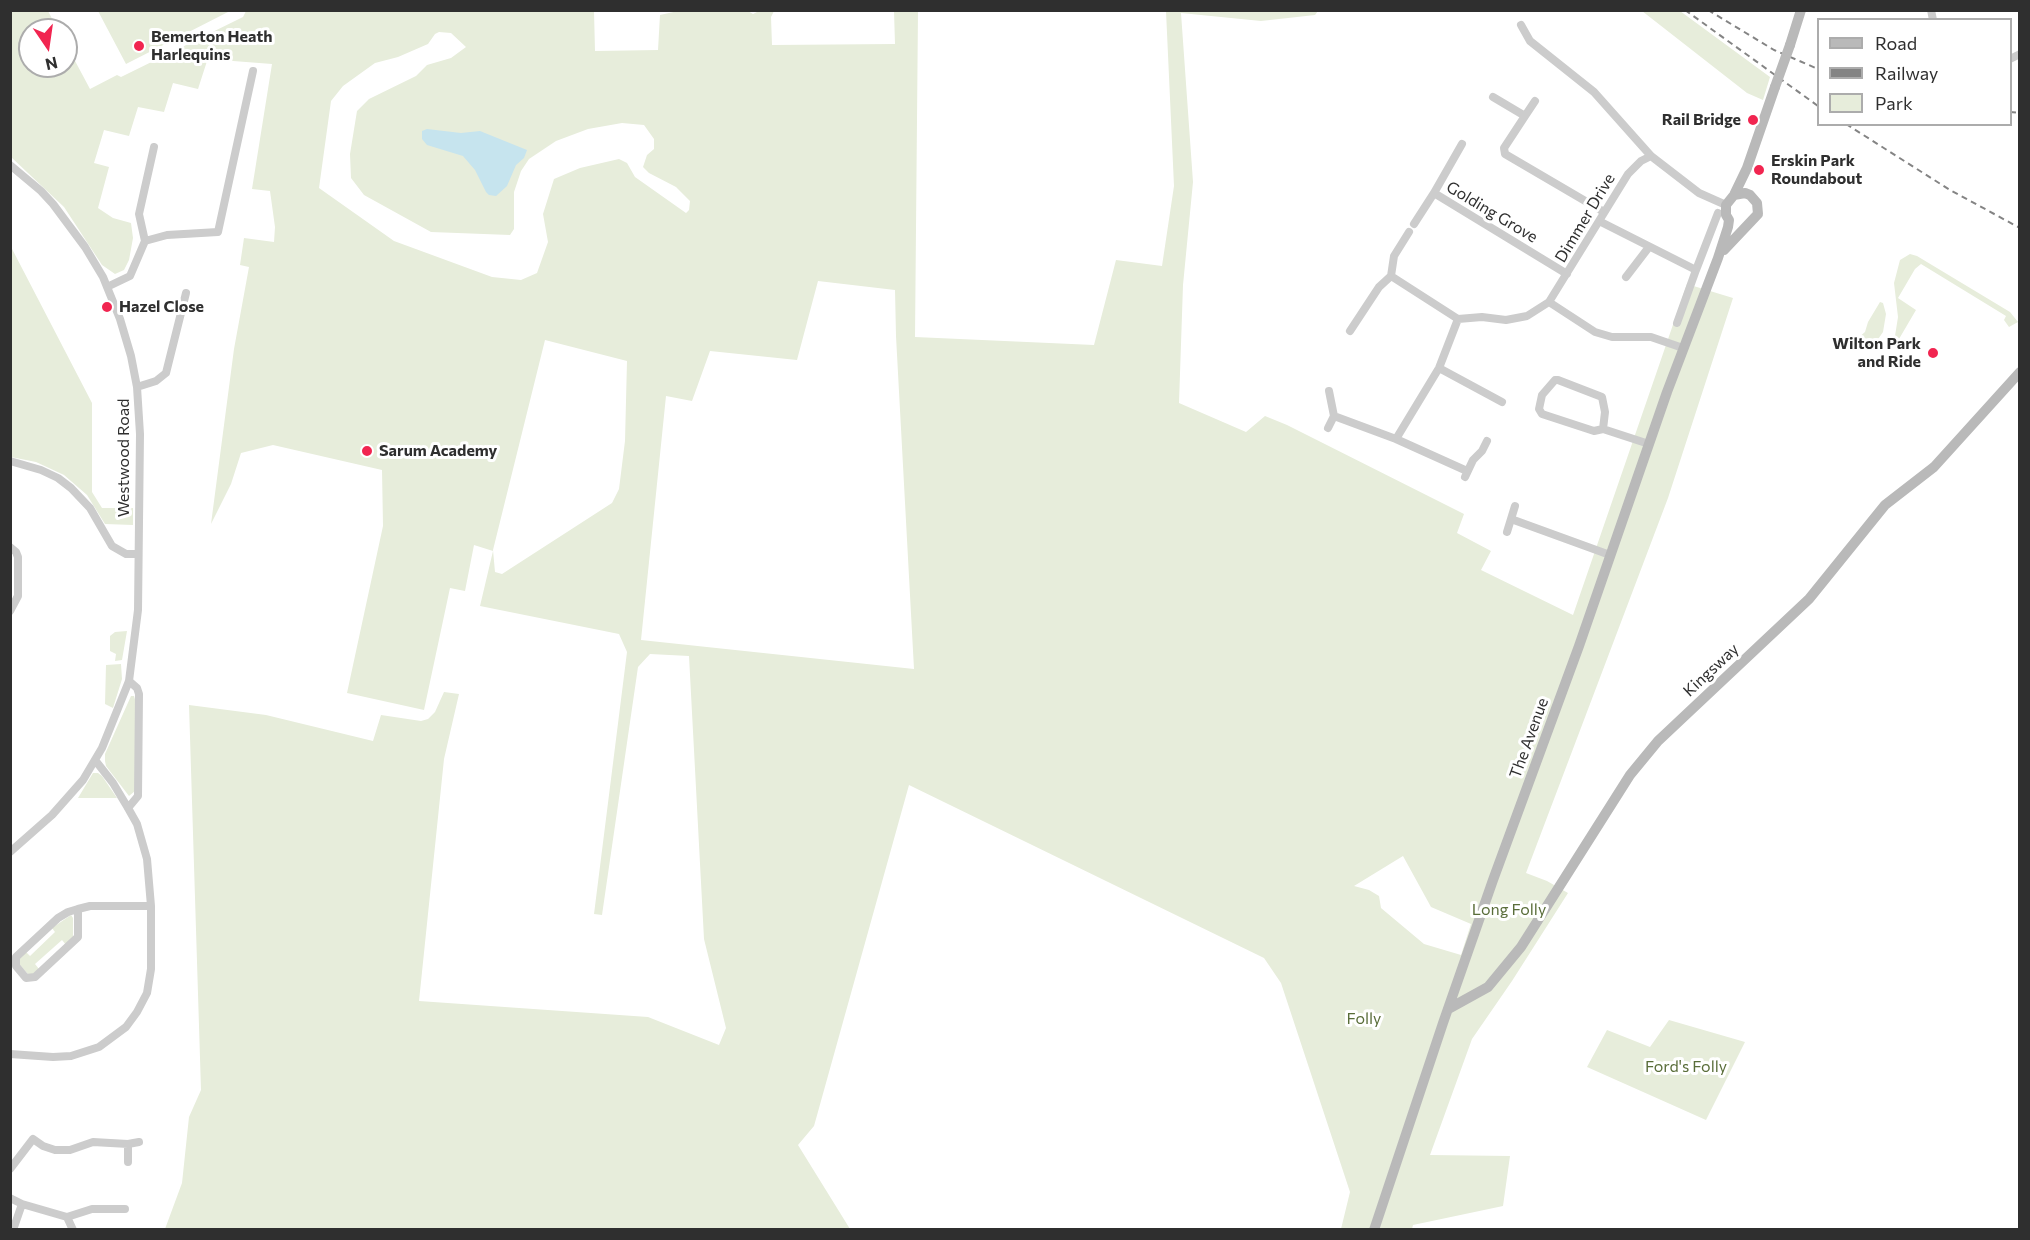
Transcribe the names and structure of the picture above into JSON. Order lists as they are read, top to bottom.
{
  "streets": {
    "street": [
      "Golding Grove",
      "Dimmer Drive",
      "Westwood Road",
      "Kingsway",
      "The Avenue"
    ]
  },
  "crossings": [
    ["Golding Grove", "Dimmer Drive"],
    ["Kingsway", "The Avenue"]
  ],
  "parks": ["Long Folly", "Folly", "Ford's Folly"],
  "places": [
    "Bemerton Heath Harlequins",
    "Rail Bridge",
    "Erskin Park Roundabout",
    "Hazel Close",
    "Wilton Park and Ride",
    "Sarum Academy"
  ],
  "legend": ["Road", "Railway", "Park"],
  "north": "bottom"
}
